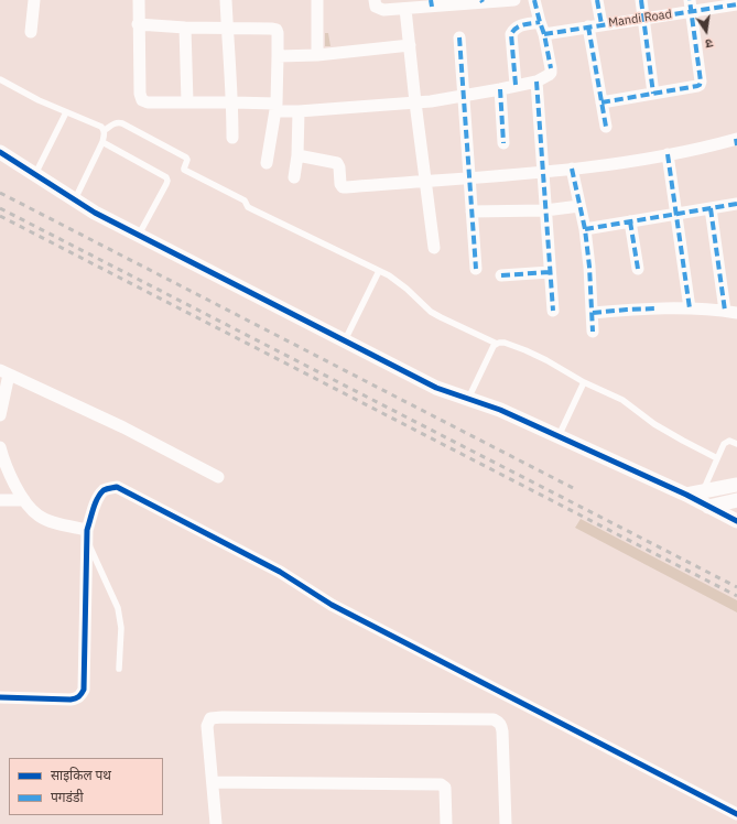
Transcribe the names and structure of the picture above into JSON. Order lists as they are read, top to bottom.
{
  "streets": {
    "street": ["Mandi Road"]
  },
  "legend": ["साइकिल पथ", "पगडंडी"],
  "north": "bottom"
}
